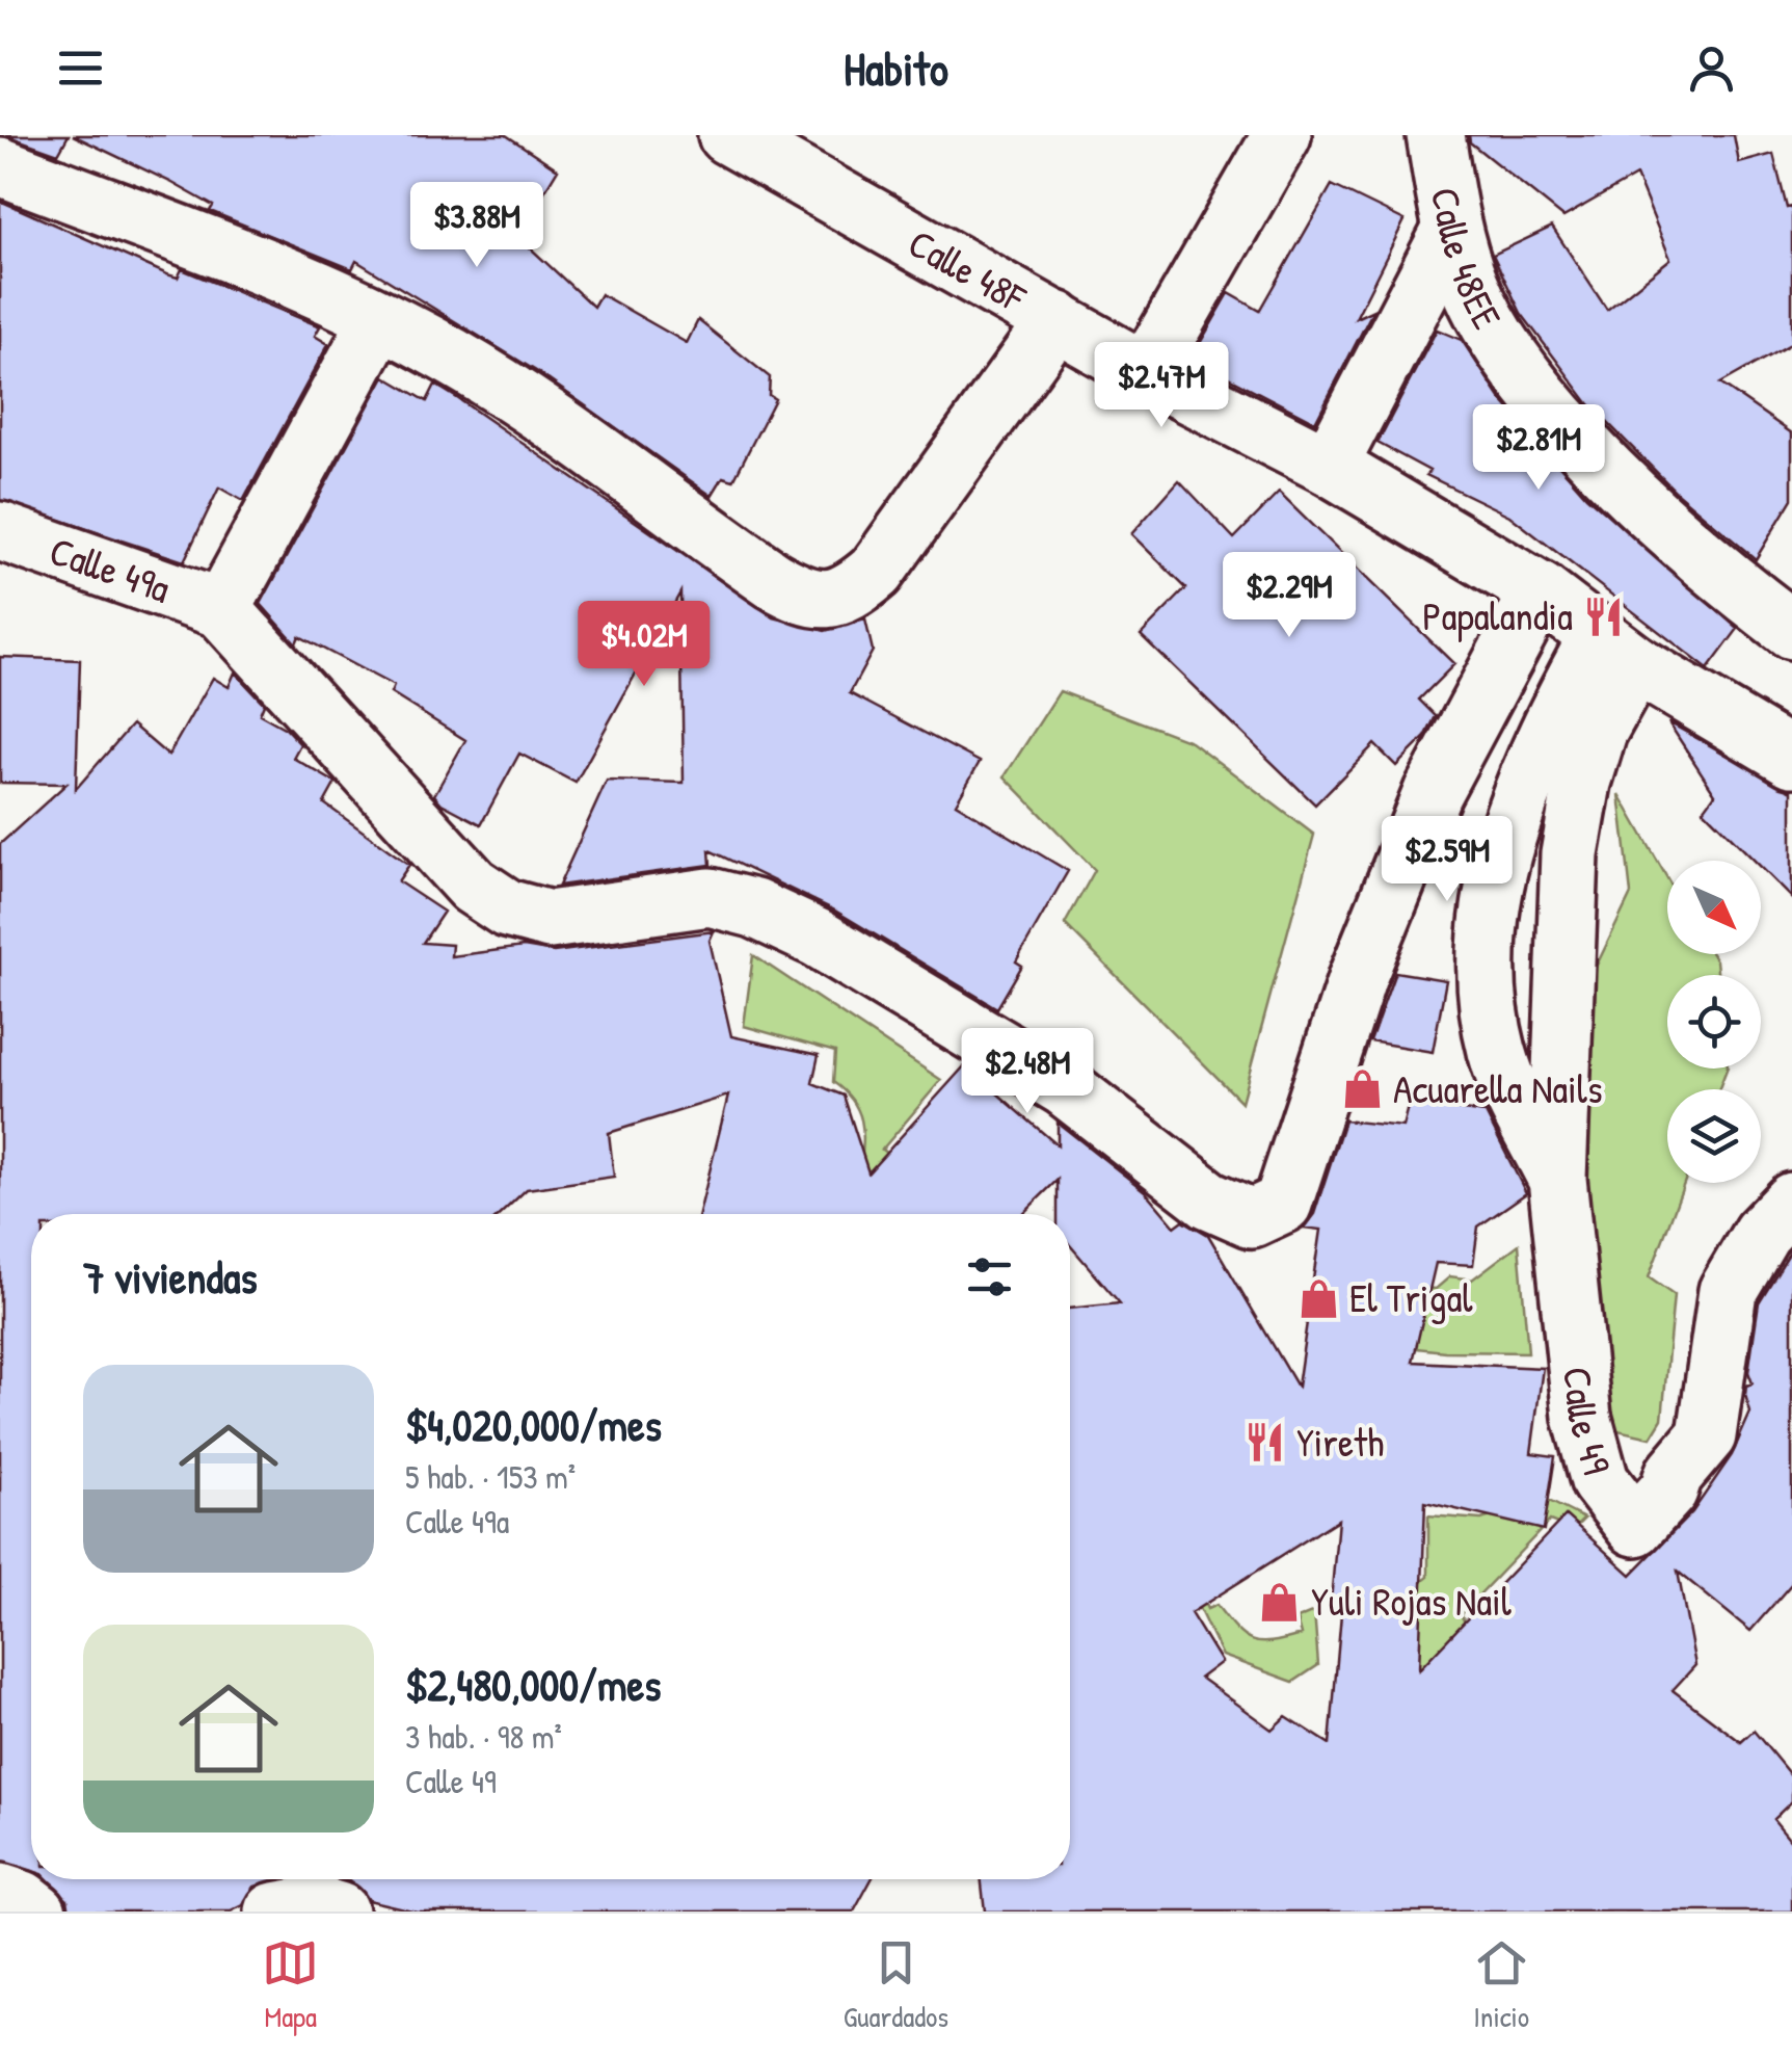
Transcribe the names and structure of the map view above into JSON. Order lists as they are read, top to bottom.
{
  "streets": {
    "street": [
      "Calle 48EE",
      "Calle 48F",
      "Calle 49a",
      "Calle 49"
    ]
  },
  "crossings": [
    ["Calle 48F", "Calle 49"]
  ],
  "places": {
    "restaurant": ["Papalandia", "Yireth"],
    "shop": ["Acuarella Nails", "El Trigal", "Yuli Rojas Nail"]
  },
  "north": "bottom right",
  "page": {
    "header": "Habito",
    "price": [
      "$3.88M",
      "$2.47M",
      "$2.81M",
      "$2.29M",
      "$4.02M",
      "$2.59M",
      "$2.48M"
    ],
    "heading": "7 viviendas",
    "list": [
      {
        "name": "$4,020,000/mes",
        "note": "5 hab. · 153 m² · Calle 49a"
      },
      {
        "name": "$2,480,000/mes",
        "note": "3 hab. · 98 m² · Calle 49"
      }
    ],
    "tabs": ["Mapa", "Guardados", "Inicio"]
  }
}
